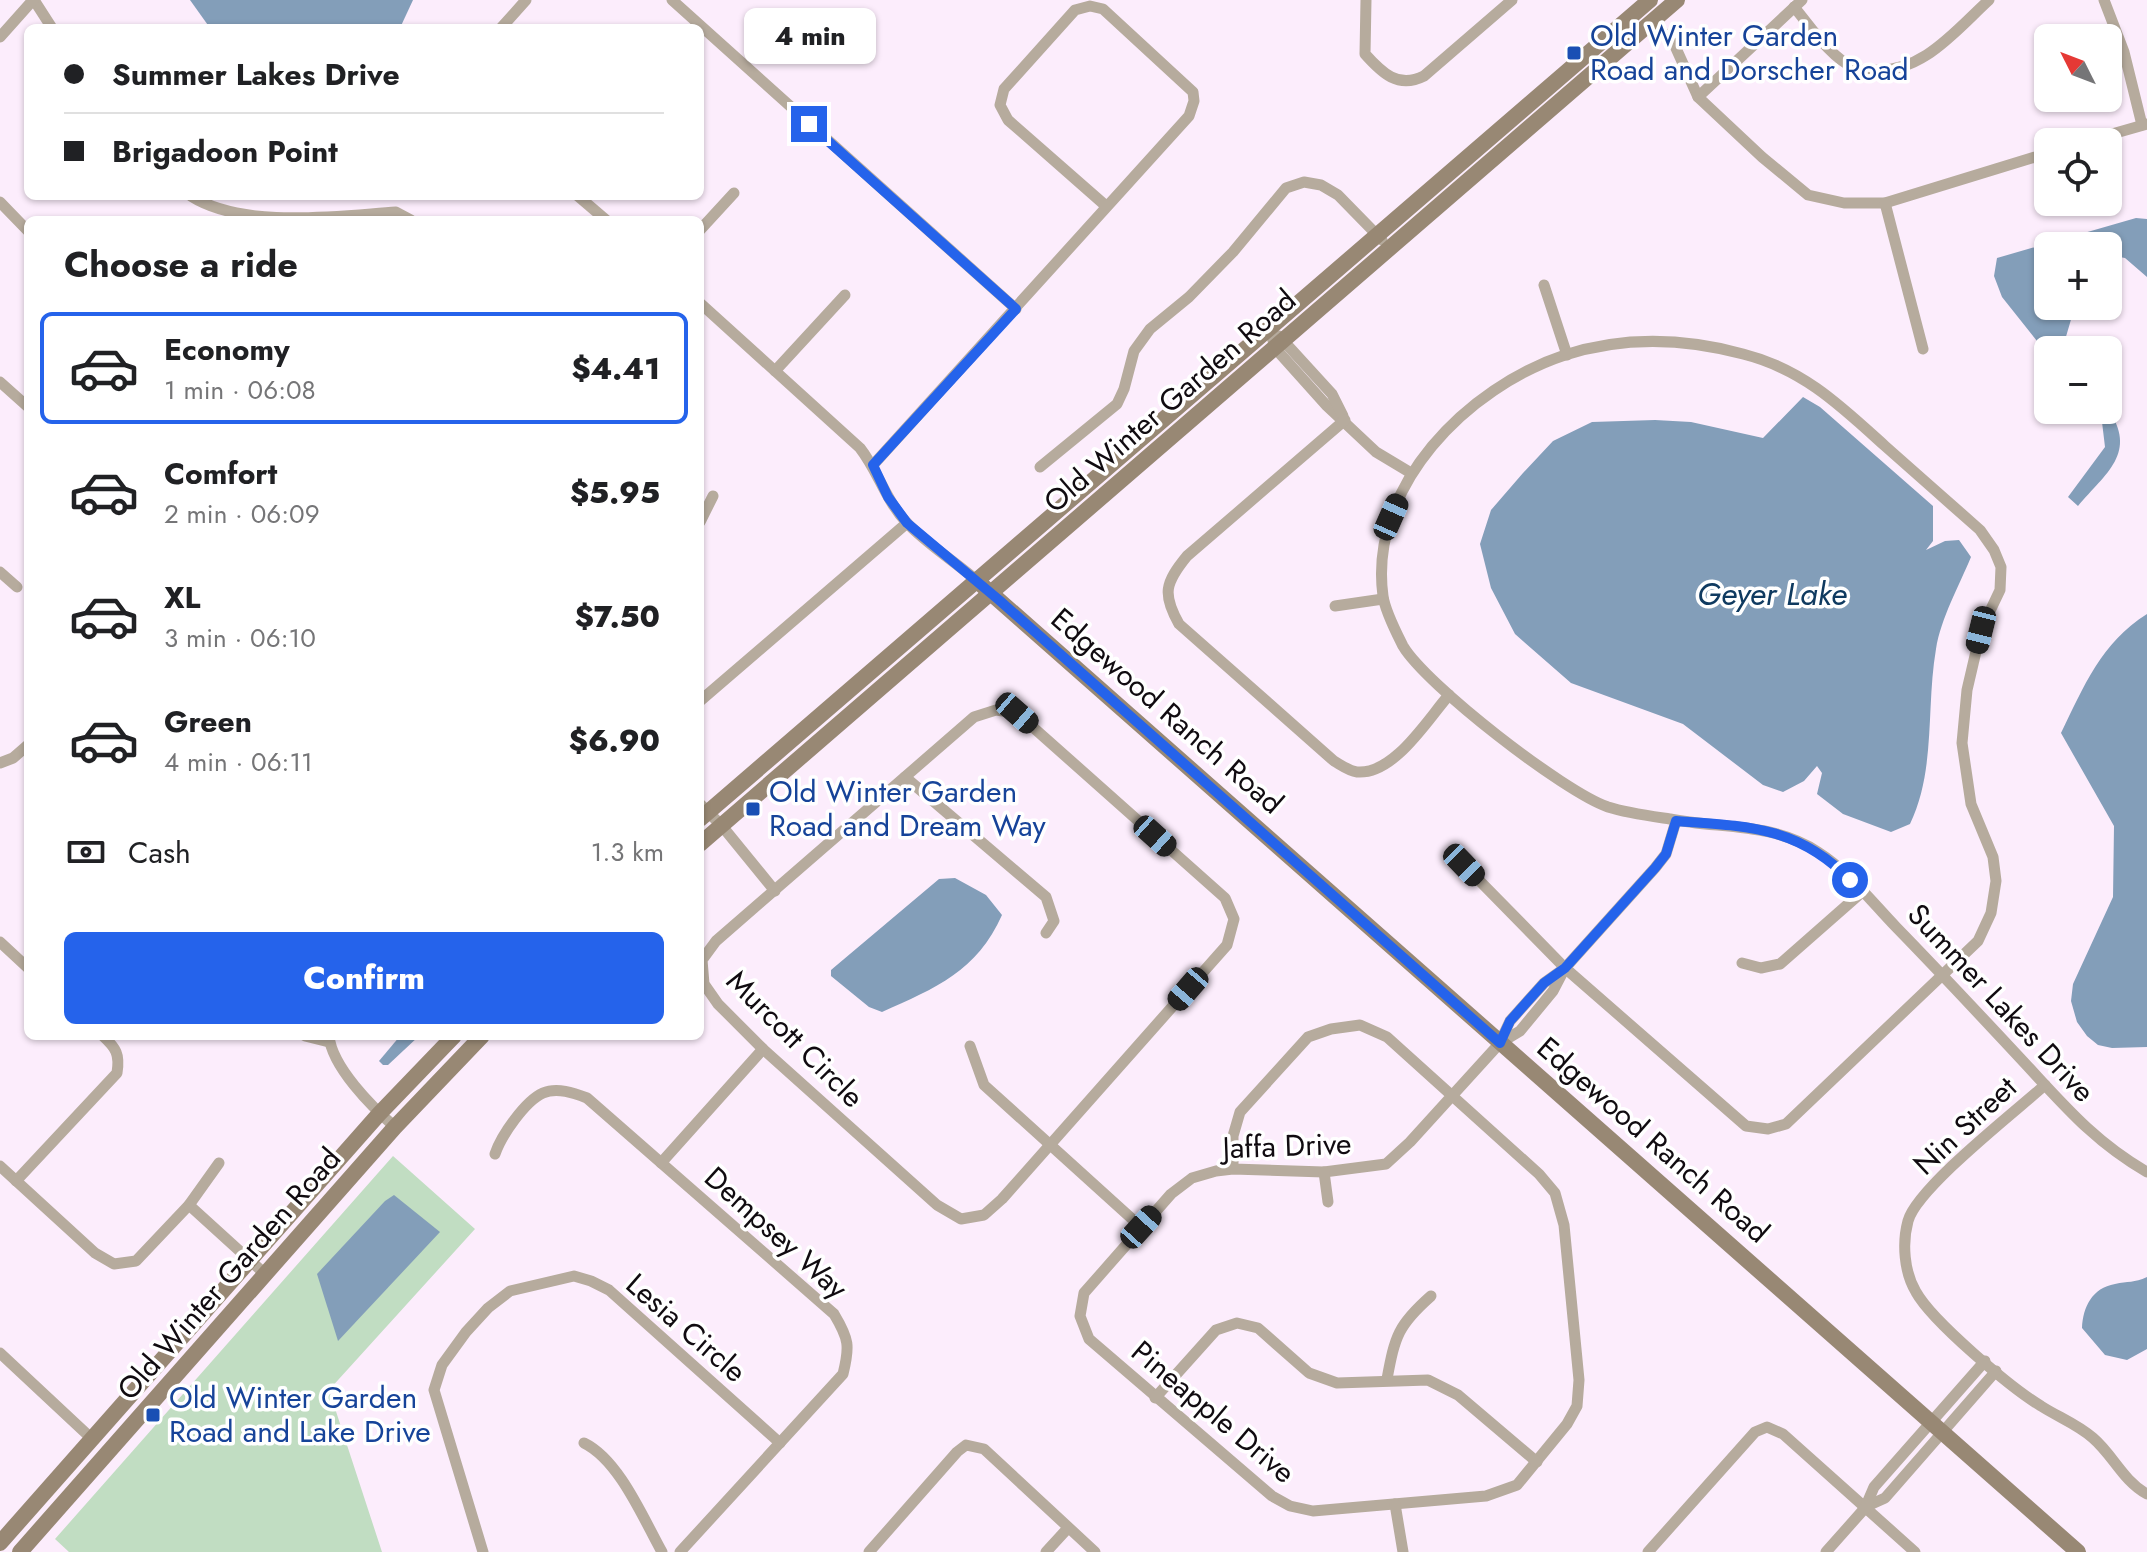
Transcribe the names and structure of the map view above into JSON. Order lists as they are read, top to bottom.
{
  "streets": {
    "main road": ["Old Winter Garden Road", "Edgewood Ranch Road"],
    "street": [
      "Summer Lakes Drive",
      "Murcott Circle",
      "Nin Street",
      "Jaffa Drive",
      "Dempsey Way",
      "Lesia Circle",
      "Pineapple Drive"
    ]
  },
  "crossings": [
    ["Old Winter Garden Road", "Edgewood Ranch Road"],
    ["Edgewood Ranch Road", "Jaffa Drive"],
    ["Summer Lakes Drive", "Nin Street"],
    ["Summer Lakes Drive", "Jaffa Drive"],
    ["Jaffa Drive", "Pineapple Drive"],
    ["Dempsey Way", "Lesia Circle"]
  ],
  "water": ["Geyer Lake"],
  "places": {
    "transit": ["Old Winter Garden Road and Dorscher Road", "Old Winter Garden Road and Dream Way", "Old Winter Garden Road and Lake Drive"]
  },
  "north": "top left",
  "page": {
    "bubble": "4 min",
    "map_buttons": ["+", "−"],
    "banner": ["Summer Lakes Drive", "Brigadoon Point"],
    "heading": "Choose a ride",
    "list": [
      {
        "name": "Economy",
        "note": "1 min · 06:08",
        "value": "$4.41"
      },
      {
        "name": "Comfort",
        "note": "2 min · 06:09",
        "value": "$5.95"
      },
      {
        "name": "XL",
        "note": "3 min · 06:10",
        "value": "$7.50"
      },
      {
        "name": "Green",
        "note": "4 min · 06:11",
        "value": "$6.90"
      }
    ],
    "pay": ["Cash", "1.3 km"],
    "buttons": "Confirm"
  }
}
